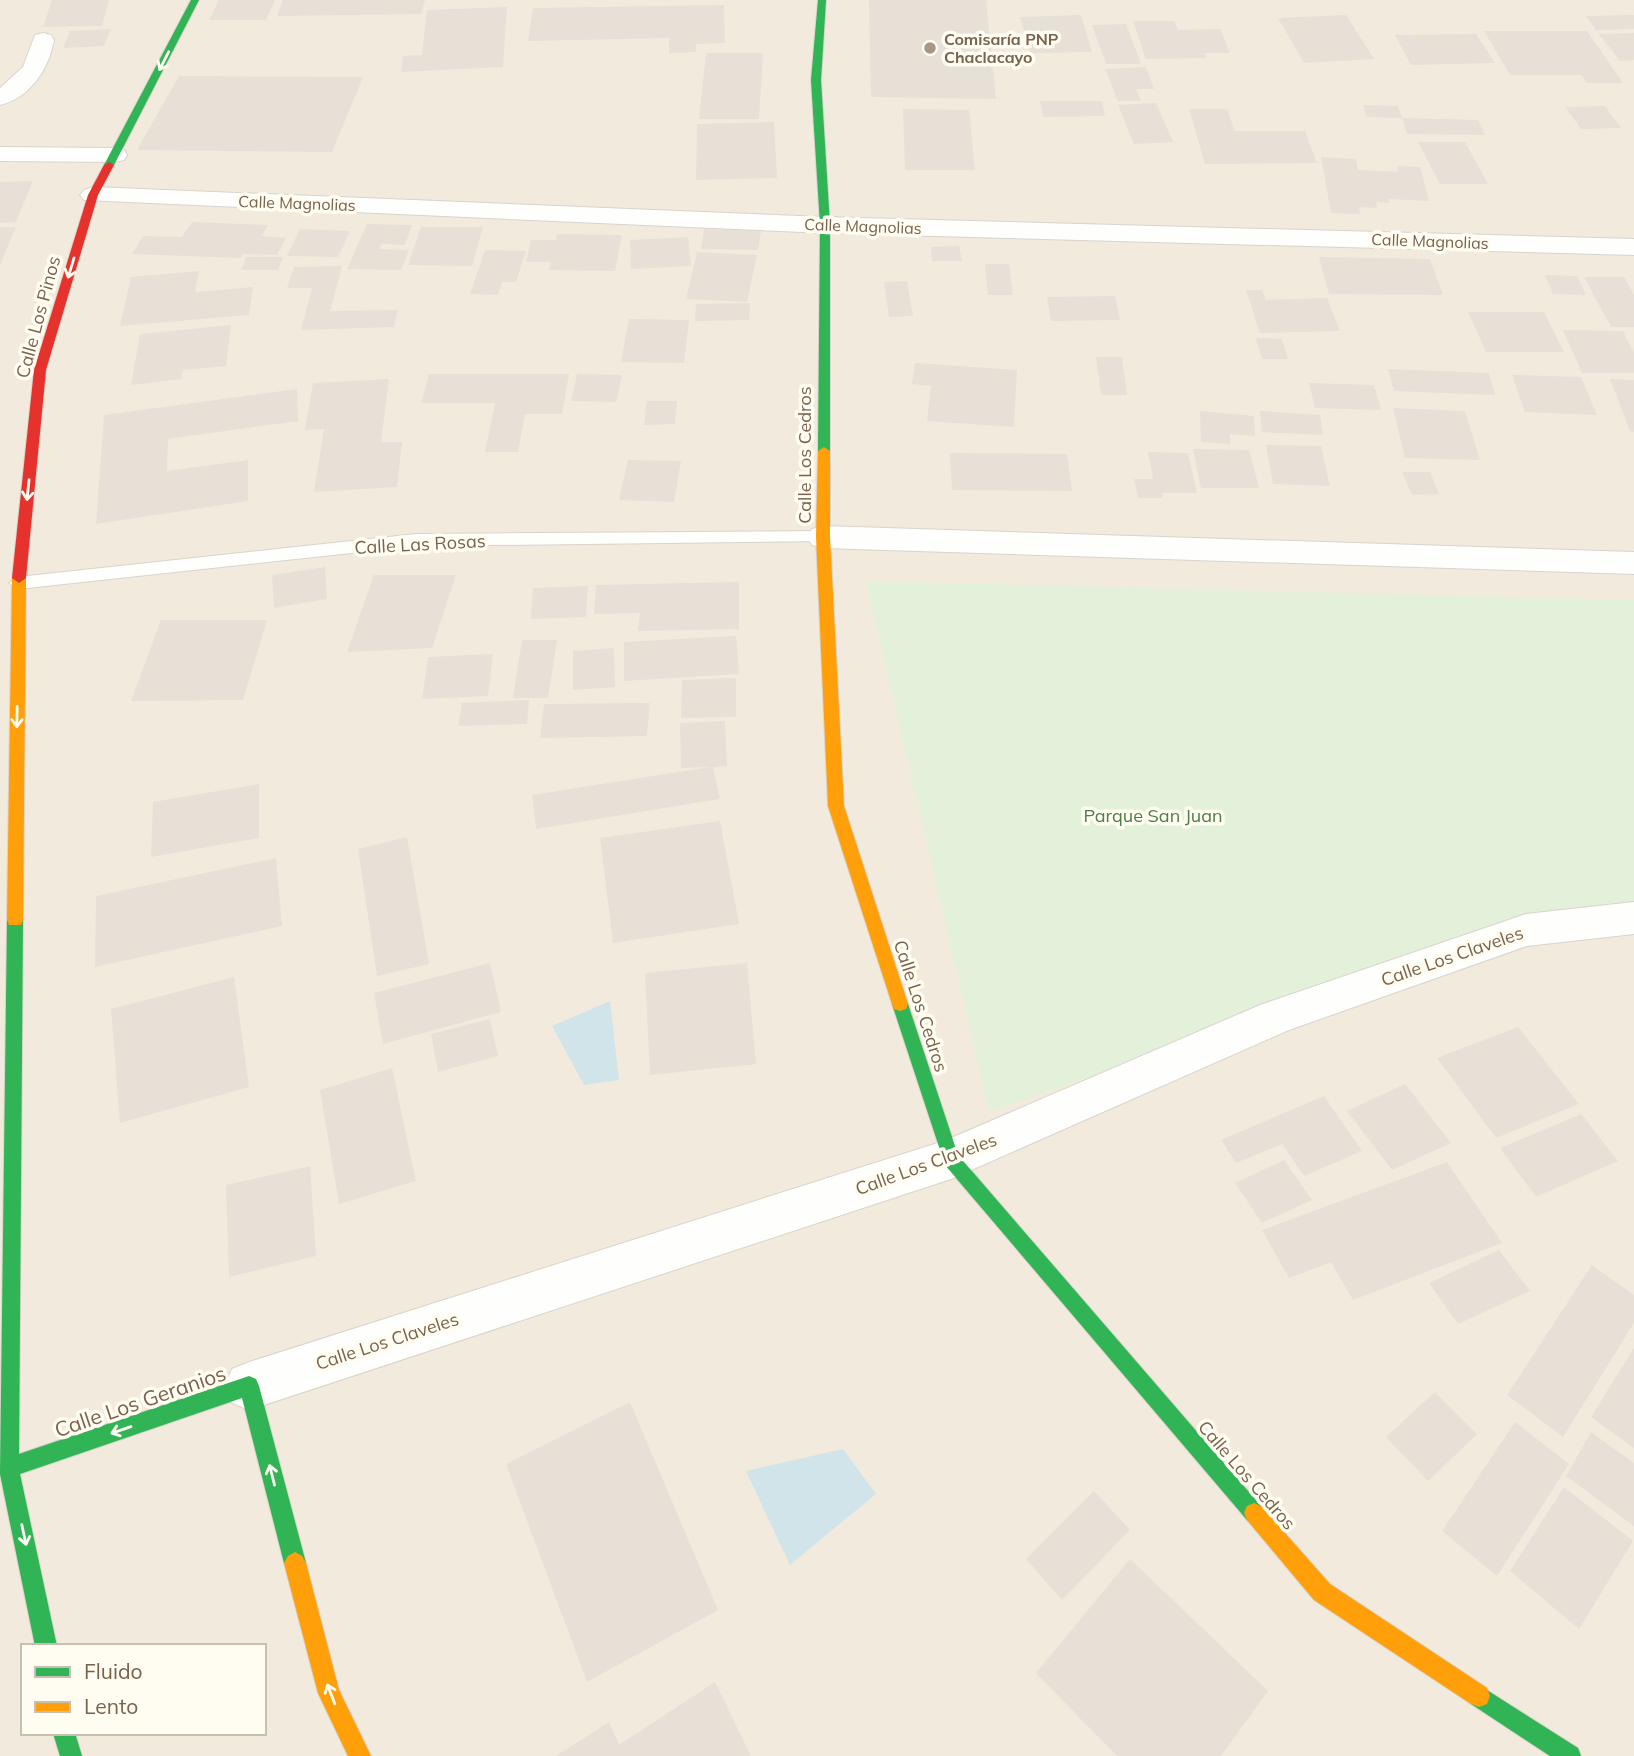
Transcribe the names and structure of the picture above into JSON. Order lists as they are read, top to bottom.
{
  "streets": {
    "street": [
      "Calle Magnolias",
      "Calle Los Pinos",
      "Calle Los Cedros",
      "Calle Los Claveles",
      "Calle Los Geranios"
    ],
    "lane": ["Calle Las Rosas"]
  },
  "crossings": [
    ["Calle Magnolias", "Calle Los Pinos"],
    ["Calle Magnolias", "Calle Los Cedros"],
    ["Calle Los Pinos", "Calle Las Rosas"],
    ["Calle Los Pinos", "Calle Los Geranios"],
    ["Calle Los Cedros", "Calle Las Rosas"],
    ["Calle Los Cedros", "Calle Los Claveles"],
    ["Calle Los Claveles", "Calle Los Geranios"]
  ],
  "one_way": ["Calle Los Pinos"],
  "parks": ["Parque San Juan"],
  "places": ["Comisaría PNP Chaclacayo"],
  "legend": ["Fluido", "Lento"]
}
